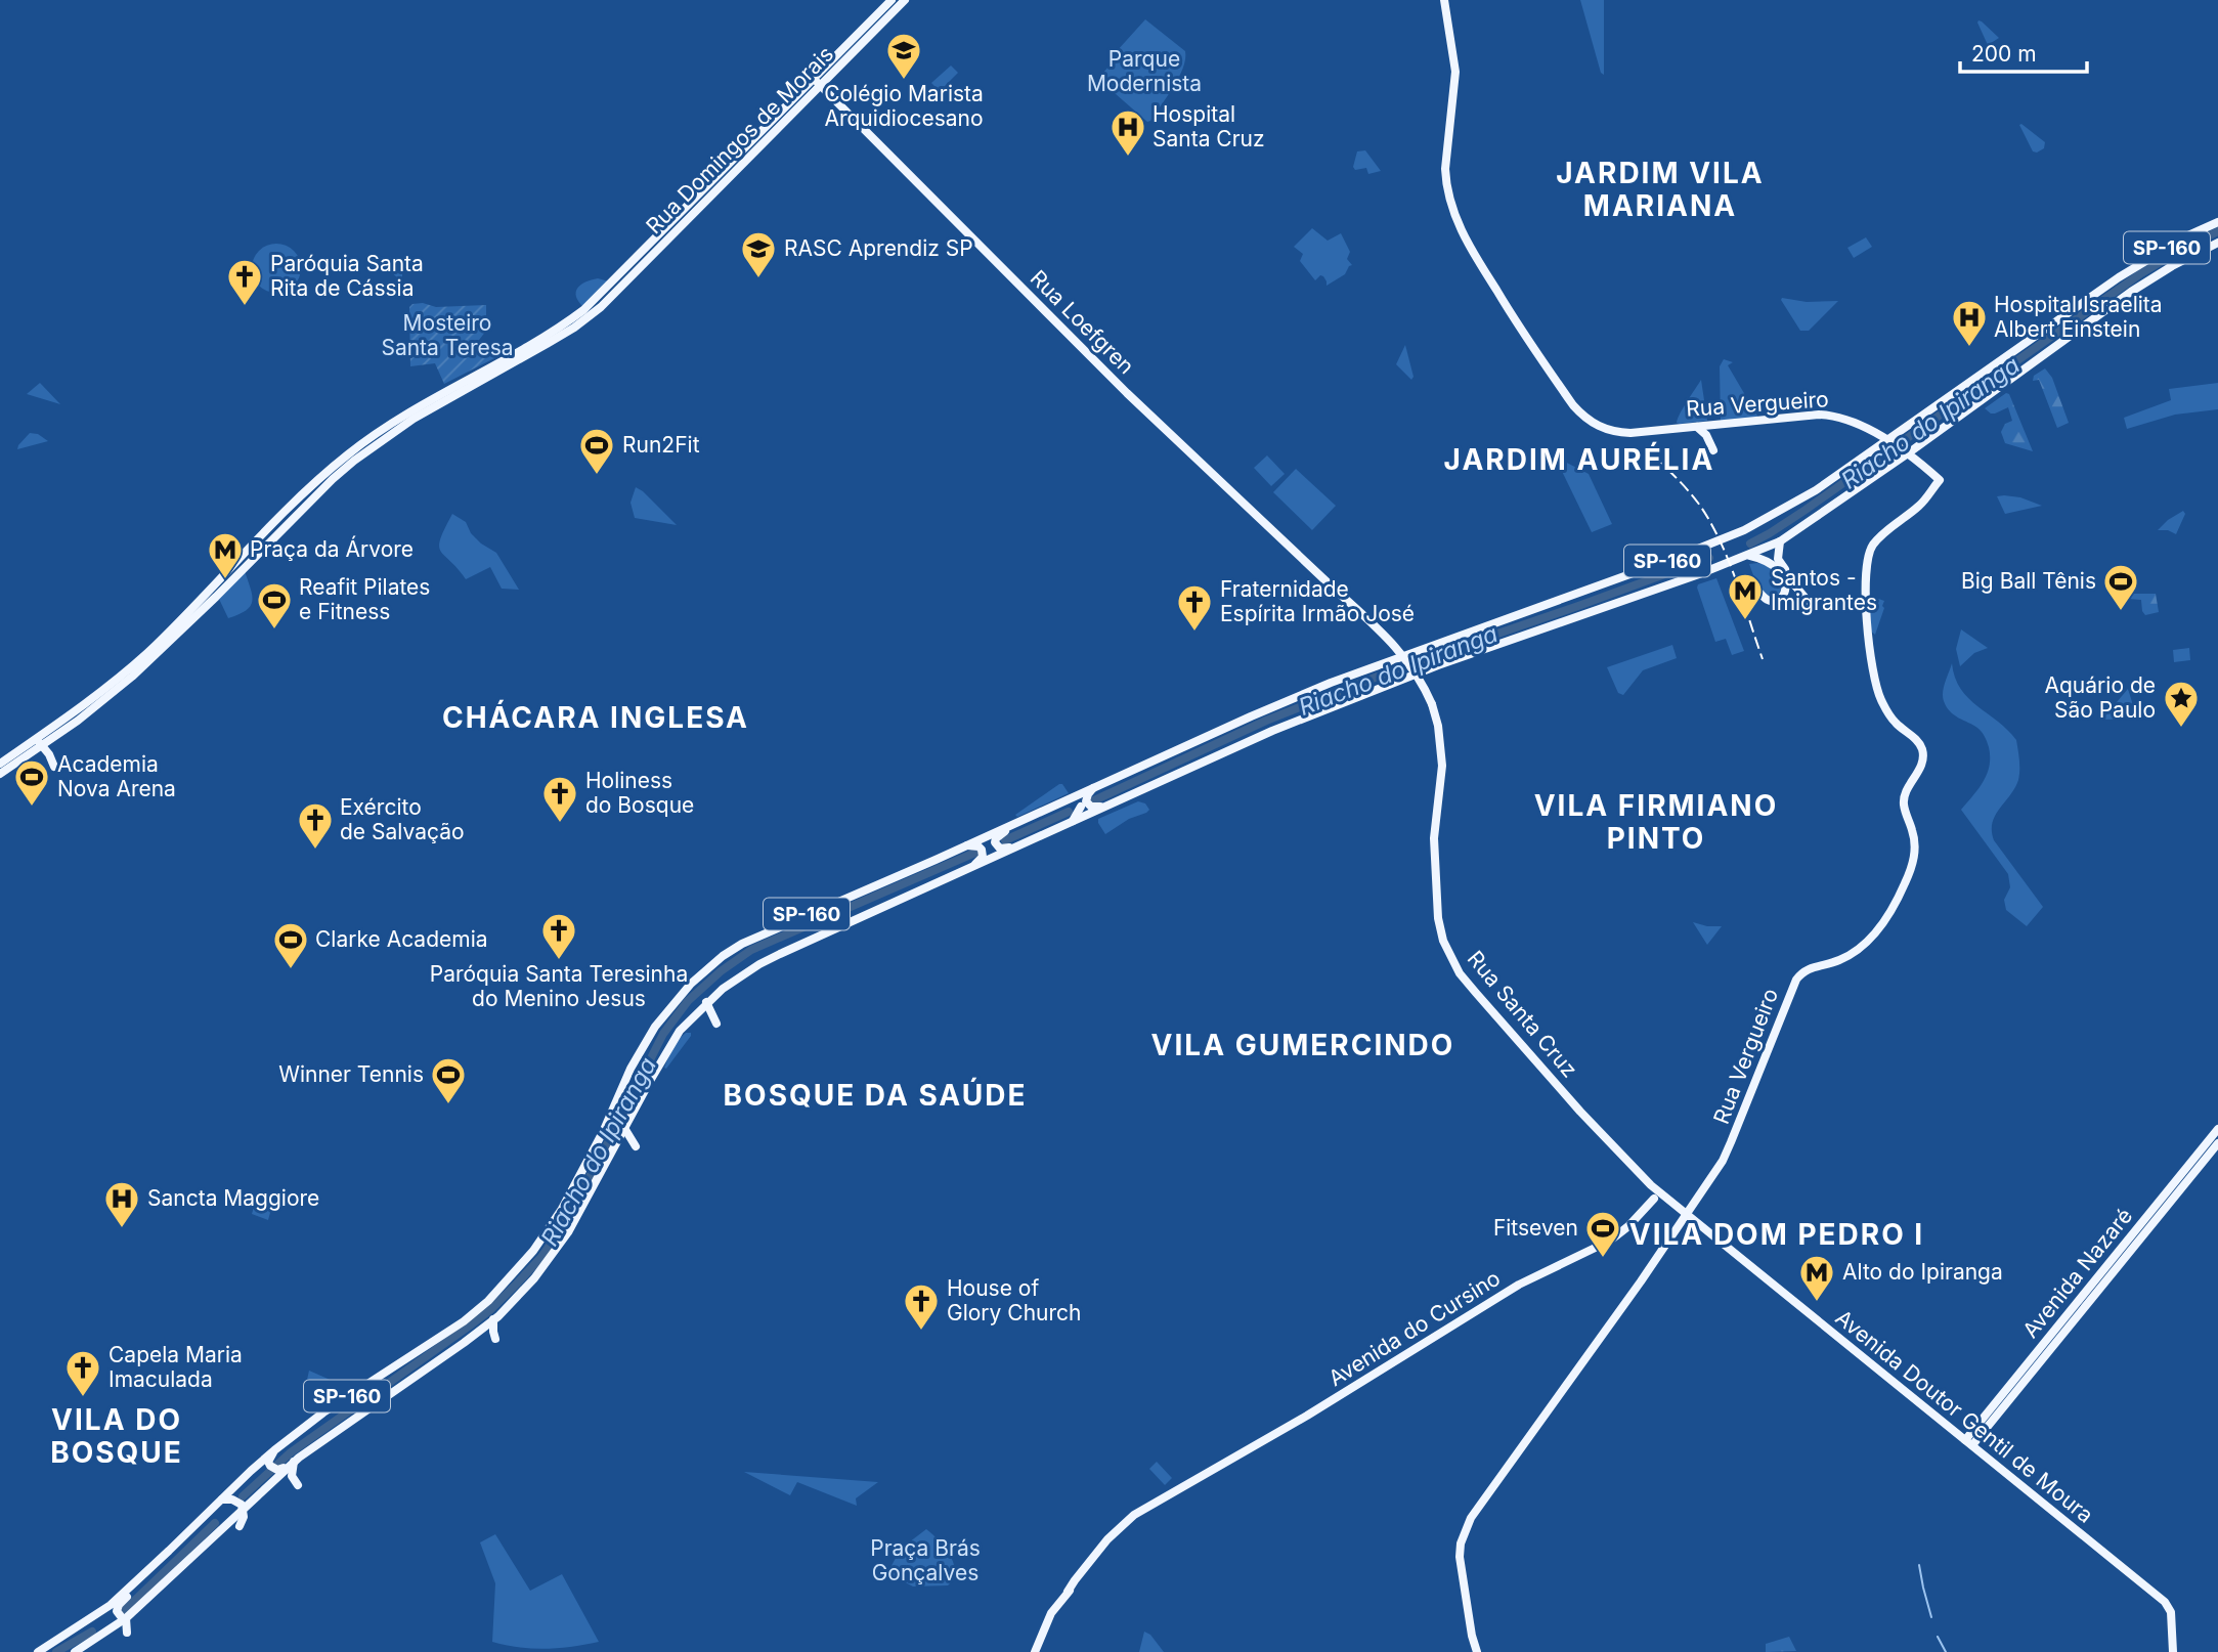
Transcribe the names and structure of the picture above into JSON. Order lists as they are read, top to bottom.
{
  "streets": {
    "main road": [
      "Rua Domingos de Morais",
      "SP-160",
      "Rua Loefgren",
      "Rua Vergueiro",
      "Rua Santa Cruz",
      "Avenida Nazaré",
      "Avenida do Cursino",
      "Avenida Doutor Gentil de Moura"
    ]
  },
  "crossings": [
    ["Rua Domingos de Morais", "Rua Loefgren"],
    ["SP-160", "Rua Vergueiro"],
    ["Rua Loefgren", "Rua Santa Cruz"],
    ["Rua Vergueiro", "Rua Santa Cruz"],
    ["Rua Vergueiro", "Avenida Doutor Gentil de Moura"],
    ["Rua Santa Cruz", "Avenida Doutor Gentil de Moura"],
    ["Avenida Nazaré", "Avenida Doutor Gentil de Moura"]
  ],
  "districts": [
    "JARDIM VILA MARIANA",
    "JARDIM AURÉLIA",
    "CHÁCARA INGLESA",
    "VILA FIRMIANO PINTO",
    "VILA GUMERCINDO",
    "BOSQUE DA SAÚDE",
    "VILA DOM PEDRO I",
    "VILA DO BOSQUE"
  ],
  "water": ["Riacho do Ipiranga"],
  "parks": ["Parque Modernista", "Mosteiro Santa Teresa", "Praça Brás Gonçalves"],
  "places": {
    "school or university": ["Colégio Marista Arquidiocesano", "RASC Aprendiz SP"],
    "hospital": ["Hospital Santa Cruz", "Hospital Israelita Albert Einstein", "Sancta Maggiore"],
    "church": [
      "Paróquia Santa Rita de Cássia",
      "Fraternidade Espírita Irmão José",
      "Holiness do Bosque",
      "Exército de Salvação",
      "Paróquia Santa Teresinha do Menino Jesus",
      "House of Glory Church",
      "Capela Maria Imaculada"
    ],
    "sports": [
      "Run2Fit",
      "Big Ball Tênis",
      "Reafit Pilates e Fitness",
      "Academia Nova Arena",
      "Clarke Academia",
      "Winner Tennis",
      "Fitseven"
    ],
    "metro station": ["Praça da Árvore", "Santos - Imigrantes", "Alto do Ipiranga"],
    "place": ["Aquário de São Paulo"]
  },
  "scale_bar": "200 m"
}
